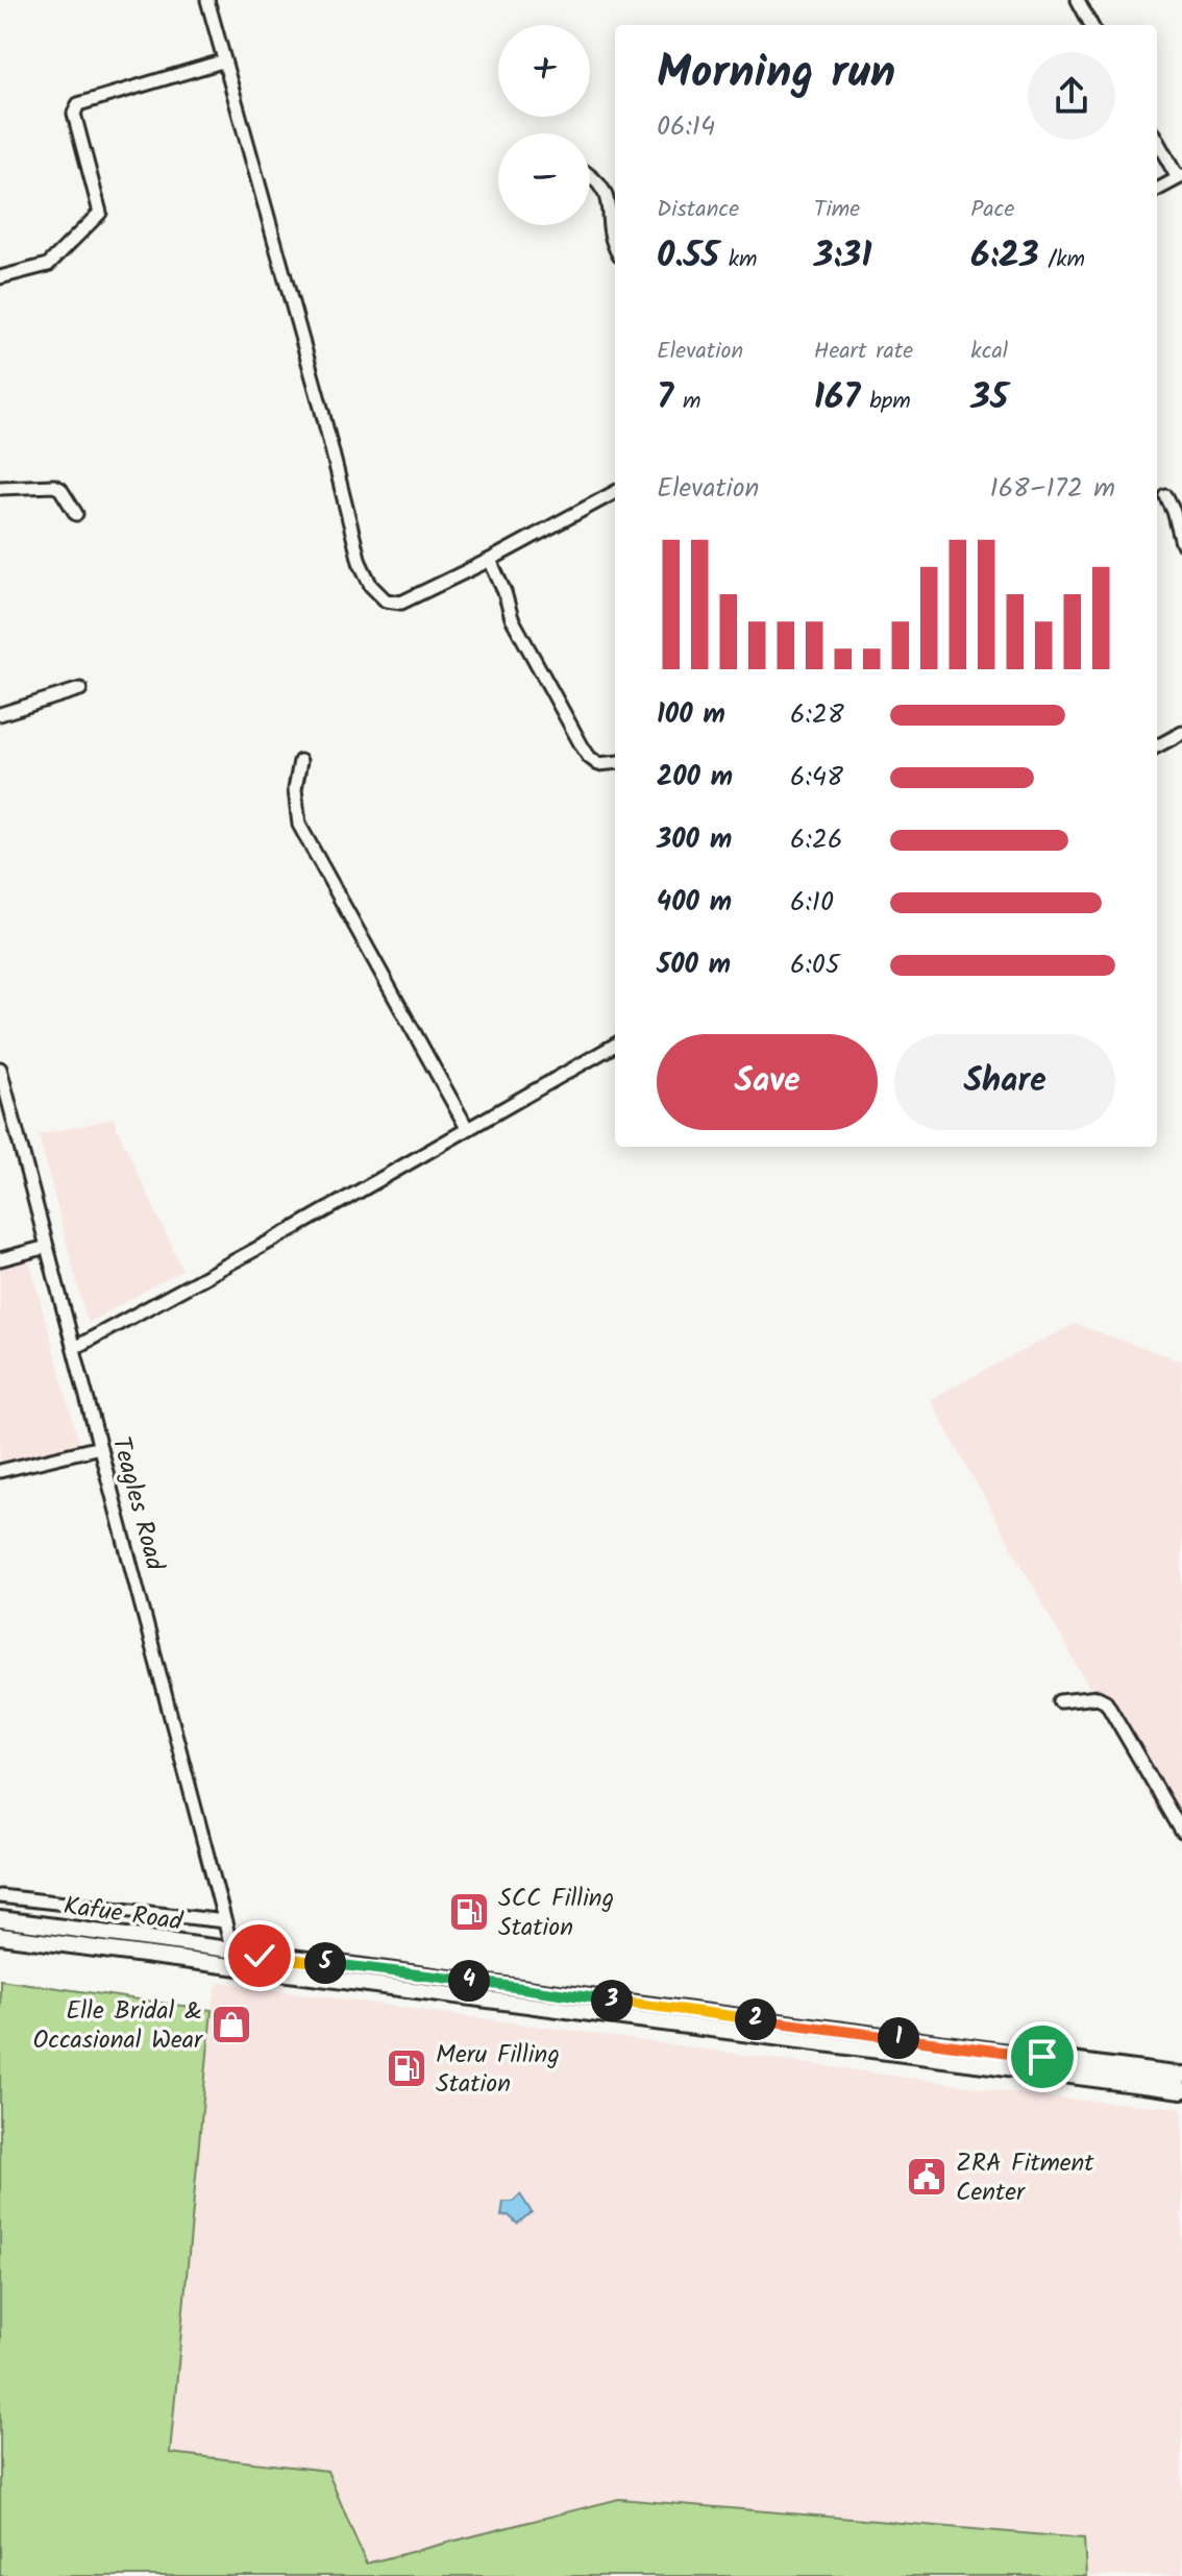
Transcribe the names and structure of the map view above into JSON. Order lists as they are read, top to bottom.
{
  "streets": {
    "main road": ["Kafue Road"],
    "street": ["Teagles Road"]
  },
  "crossings": [
    ["Teagles Road", "Kafue Road"]
  ],
  "places": {
    "fuel station": ["SCC Filling Station", "Meru Filling Station"],
    "shop": ["Elle Bridal & Occasional Wear"],
    "public building": ["ZRA Fitment Center"]
  },
  "page": {
    "map_buttons": ["+", "−"],
    "heading": ["Morning run", "06:14"],
    "stats": [
      ["Distance", "0.55 km"],
      ["Time", "3:31"],
      ["Pace", "6:23 /km"],
      ["Elevation", "7 m"],
      ["Heart rate", "167 bpm"],
      ["kcal", "35"]
    ],
    "chart": ["Elevation", "168–172 m"],
    "list": [
      {
        "name": "100 m",
        "note": "6:28"
      },
      {
        "name": "200 m",
        "note": "6:48"
      },
      {
        "name": "300 m",
        "note": "6:26"
      },
      {
        "name": "400 m",
        "note": "6:10"
      },
      {
        "name": "500 m",
        "note": "6:05"
      }
    ],
    "buttons": ["Save", "Share"],
    "pins": [
      "5",
      "4",
      "3",
      "2",
      "1"
    ]
  }
}
